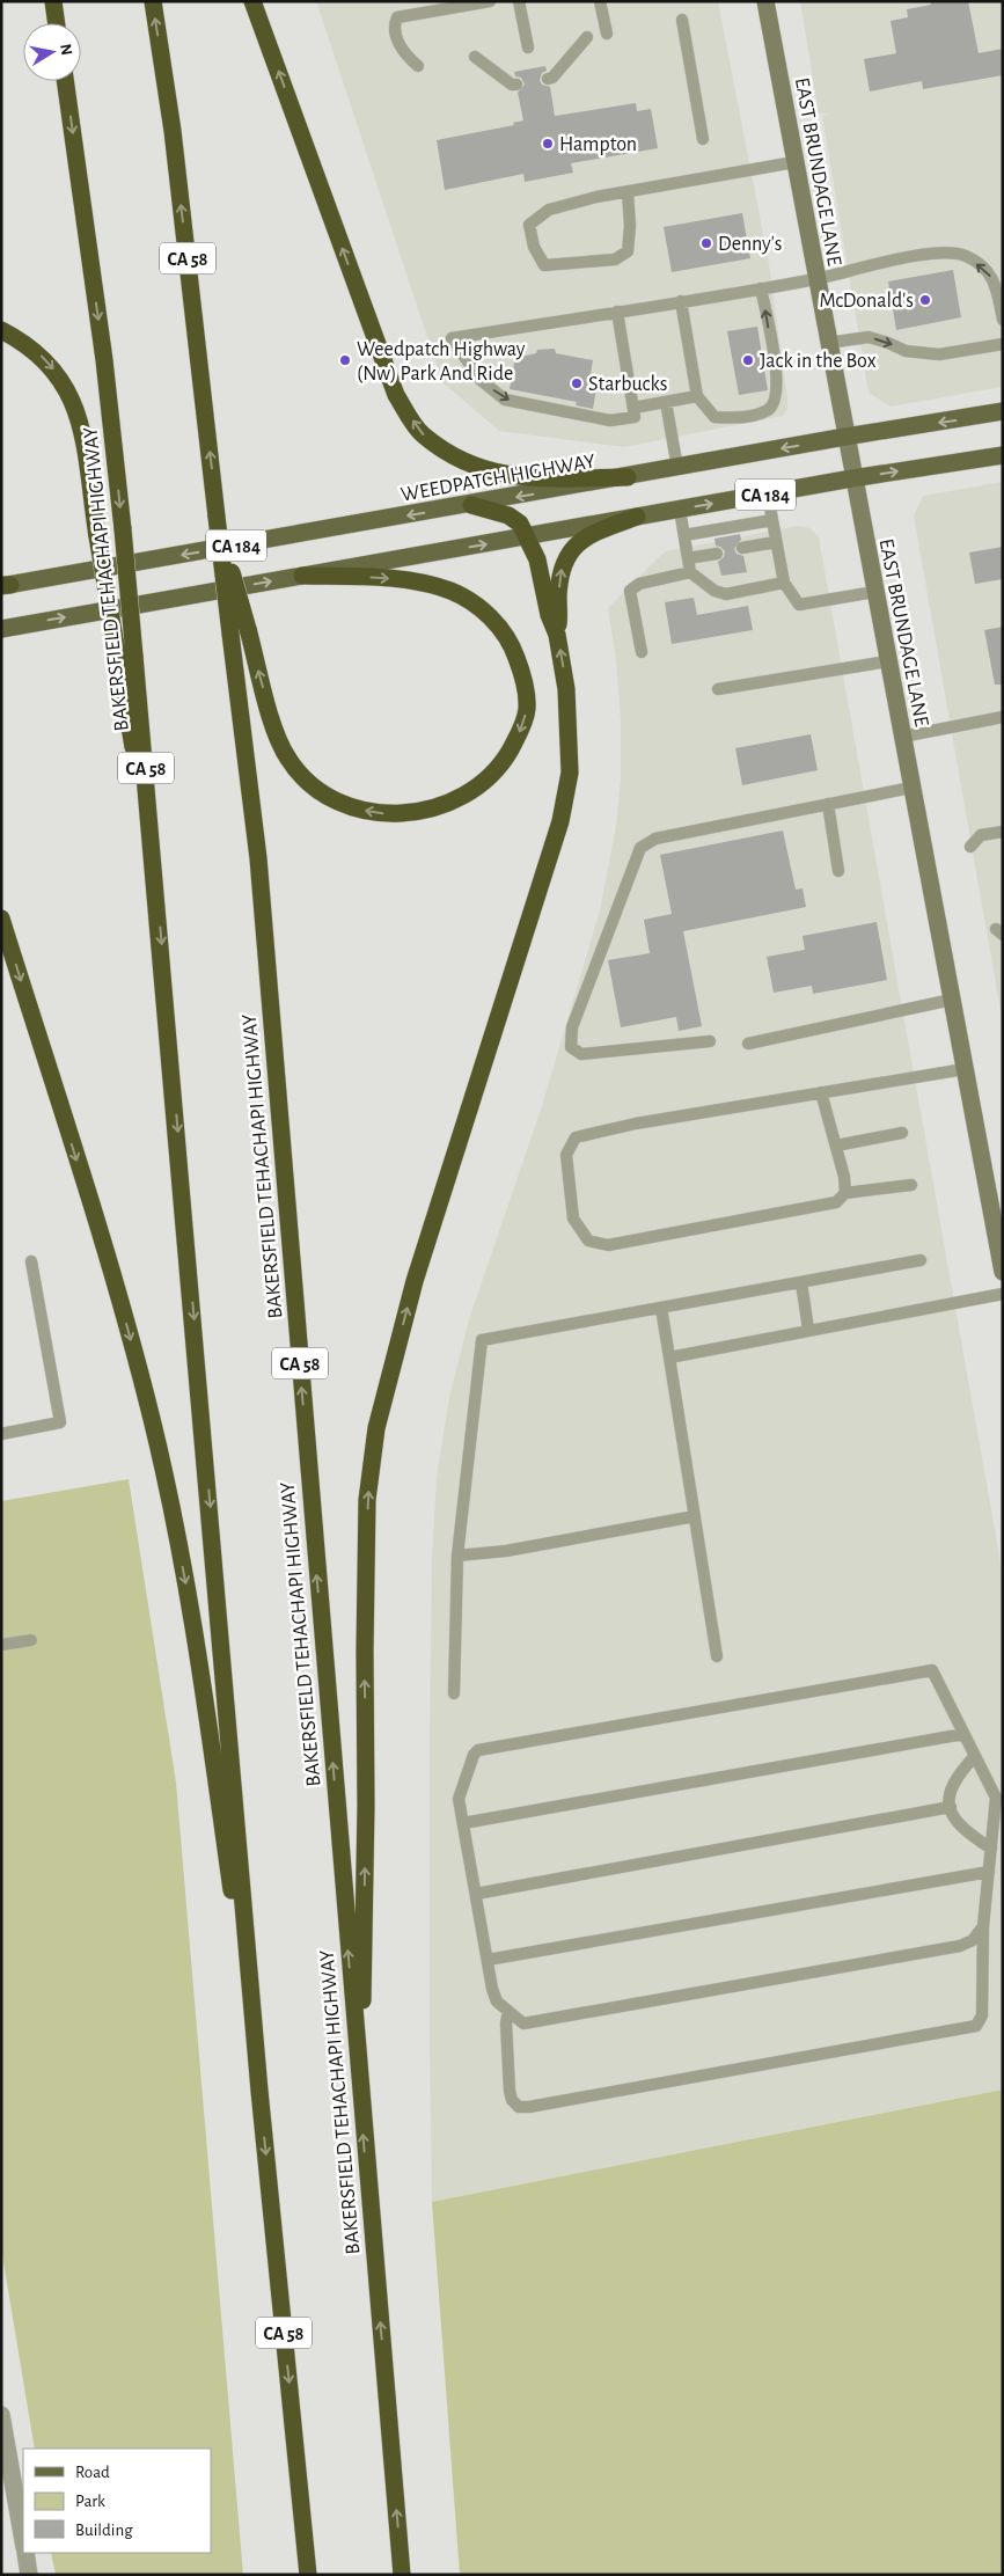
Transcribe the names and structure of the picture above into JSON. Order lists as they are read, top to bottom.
{
  "streets": {
    "highway": ["CA 58", "BAKERSFIELD TEHACHAPI HIGHWAY"],
    "main road": ["EAST BRUNDAGE LANE", "WEEDPATCH HIGHWAY", "CA 184"]
  },
  "crossings": [
    ["EAST BRUNDAGE LANE", "WEEDPATCH HIGHWAY"],
    ["EAST BRUNDAGE LANE", "CA 184"]
  ],
  "places": [
    "Hampton",
    "Denny's",
    "McDonald's",
    "Weedpatch Highway (Nw) Park And Ride",
    "Jack in the Box",
    "Starbucks"
  ],
  "legend": ["Road", "Park", "Building"],
  "north": "right"
}
